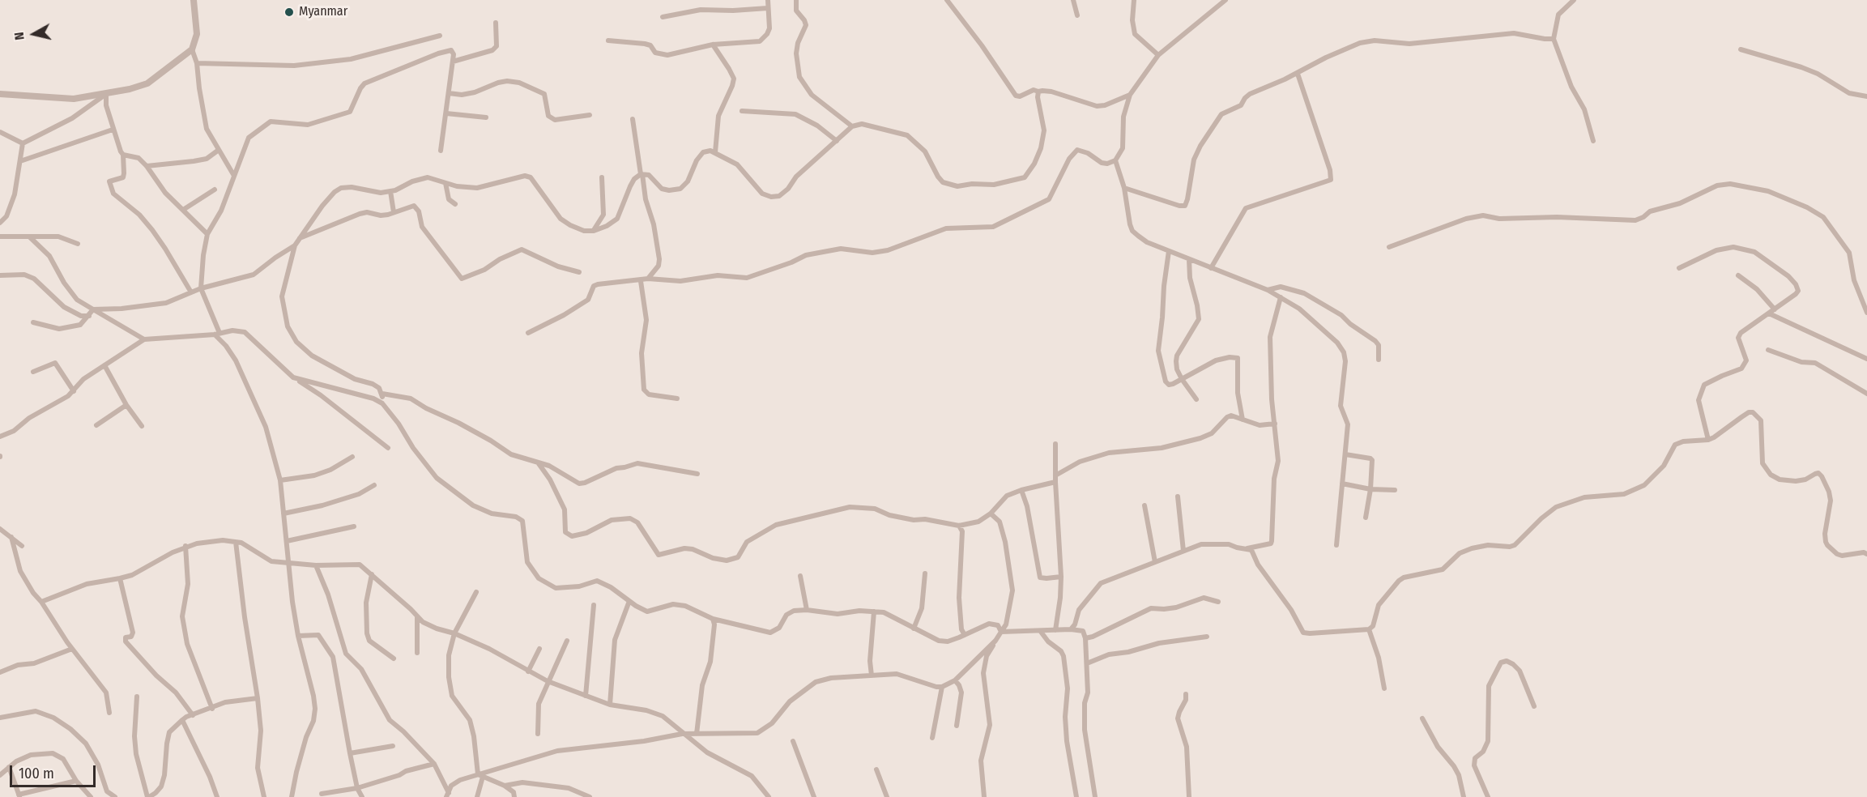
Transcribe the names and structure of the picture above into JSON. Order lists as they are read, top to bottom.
{
  "places": ["Myanmar"],
  "scale_bar": "100 m",
  "north": "left"
}
